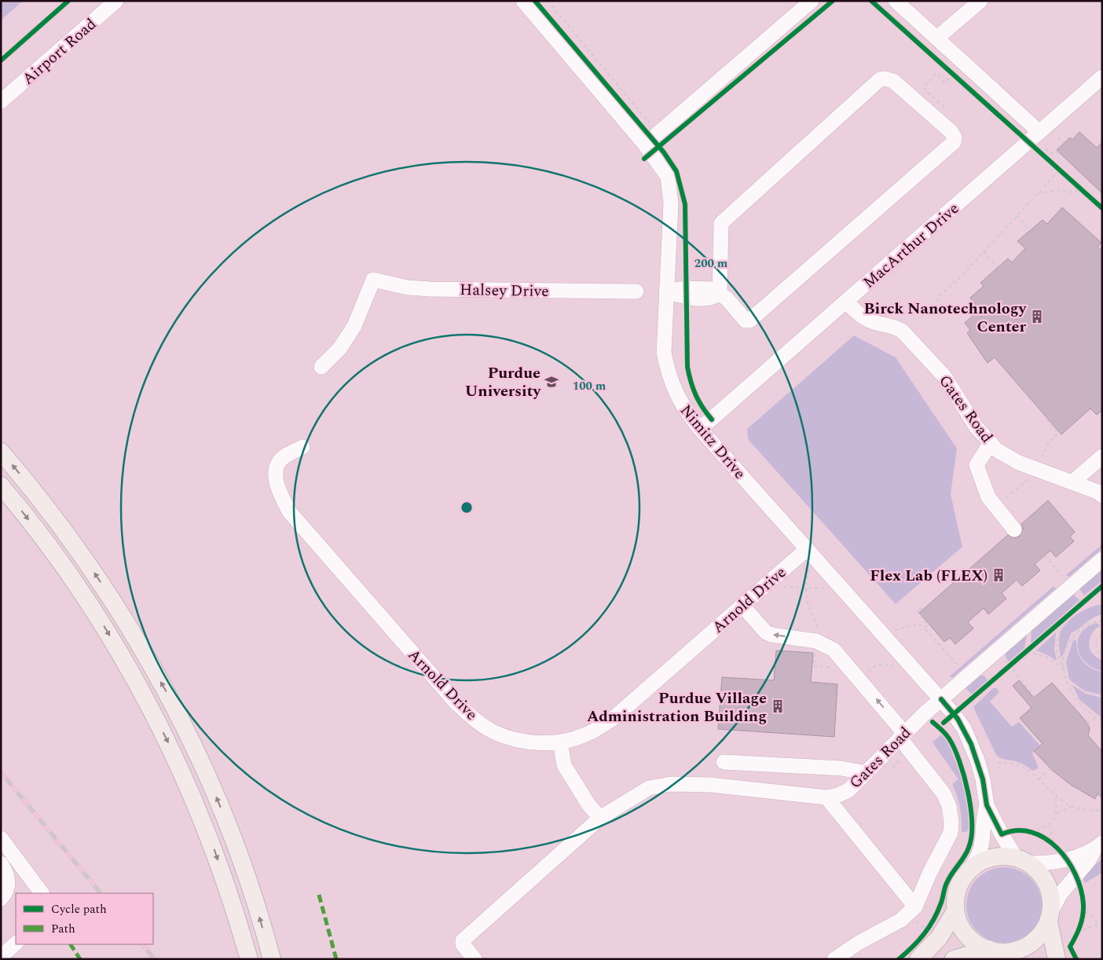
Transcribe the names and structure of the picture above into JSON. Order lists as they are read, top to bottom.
{
  "streets": {
    "street": [
      "Airport Road",
      "MacArthur Drive",
      "Halsey Drive",
      "Gates Road",
      "Nimitz Drive",
      "Arnold Drive"
    ]
  },
  "crossings": [
    ["MacArthur Drive", "Gates Road"],
    ["MacArthur Drive", "Nimitz Drive"],
    ["Gates Road", "Nimitz Drive"],
    ["Nimitz Drive", "Arnold Drive"]
  ],
  "places": {
    "building": ["Birck Nanotechnology Center", "Flex Lab (FLEX)", "Purdue Village Administration Building"],
    "school or university": ["Purdue University"]
  },
  "legend": ["Cycle path", "Path"],
  "rings": ["200 m", "100 m"]
}
